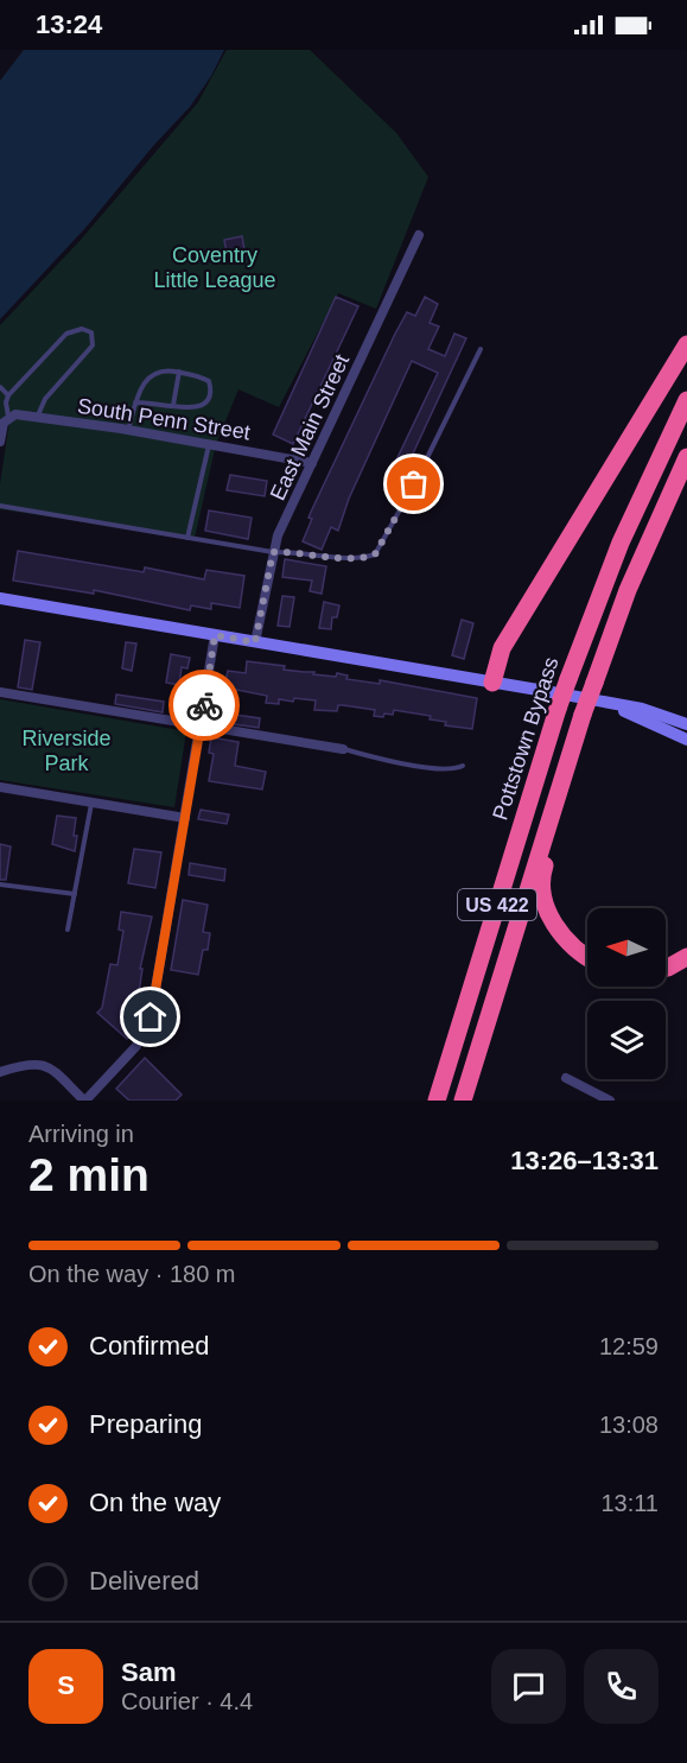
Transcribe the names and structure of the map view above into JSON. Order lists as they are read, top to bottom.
{
  "streets": {
    "highway": ["Pottstown Bypass", "US 422"],
    "street": ["South Penn Street", "East Main Street"]
  },
  "crossings": [
    ["South Penn Street", "East Main Street"]
  ],
  "parks": ["Coventry Little League", "Riverside Park"],
  "north": "left",
  "page": {
    "status": "13:24",
    "heading": ["2 min", "Arriving in", "13:26–13:31"],
    "panel": ["Sam", "Courier · 4.4"],
    "bar": "On the way · 180 m",
    "list": [
      ["Confirmed", "12:59"],
      ["Preparing", "13:08"],
      ["On the way", "13:11"],
      "Delivered"
    ],
    "round": "S"
  }
}
